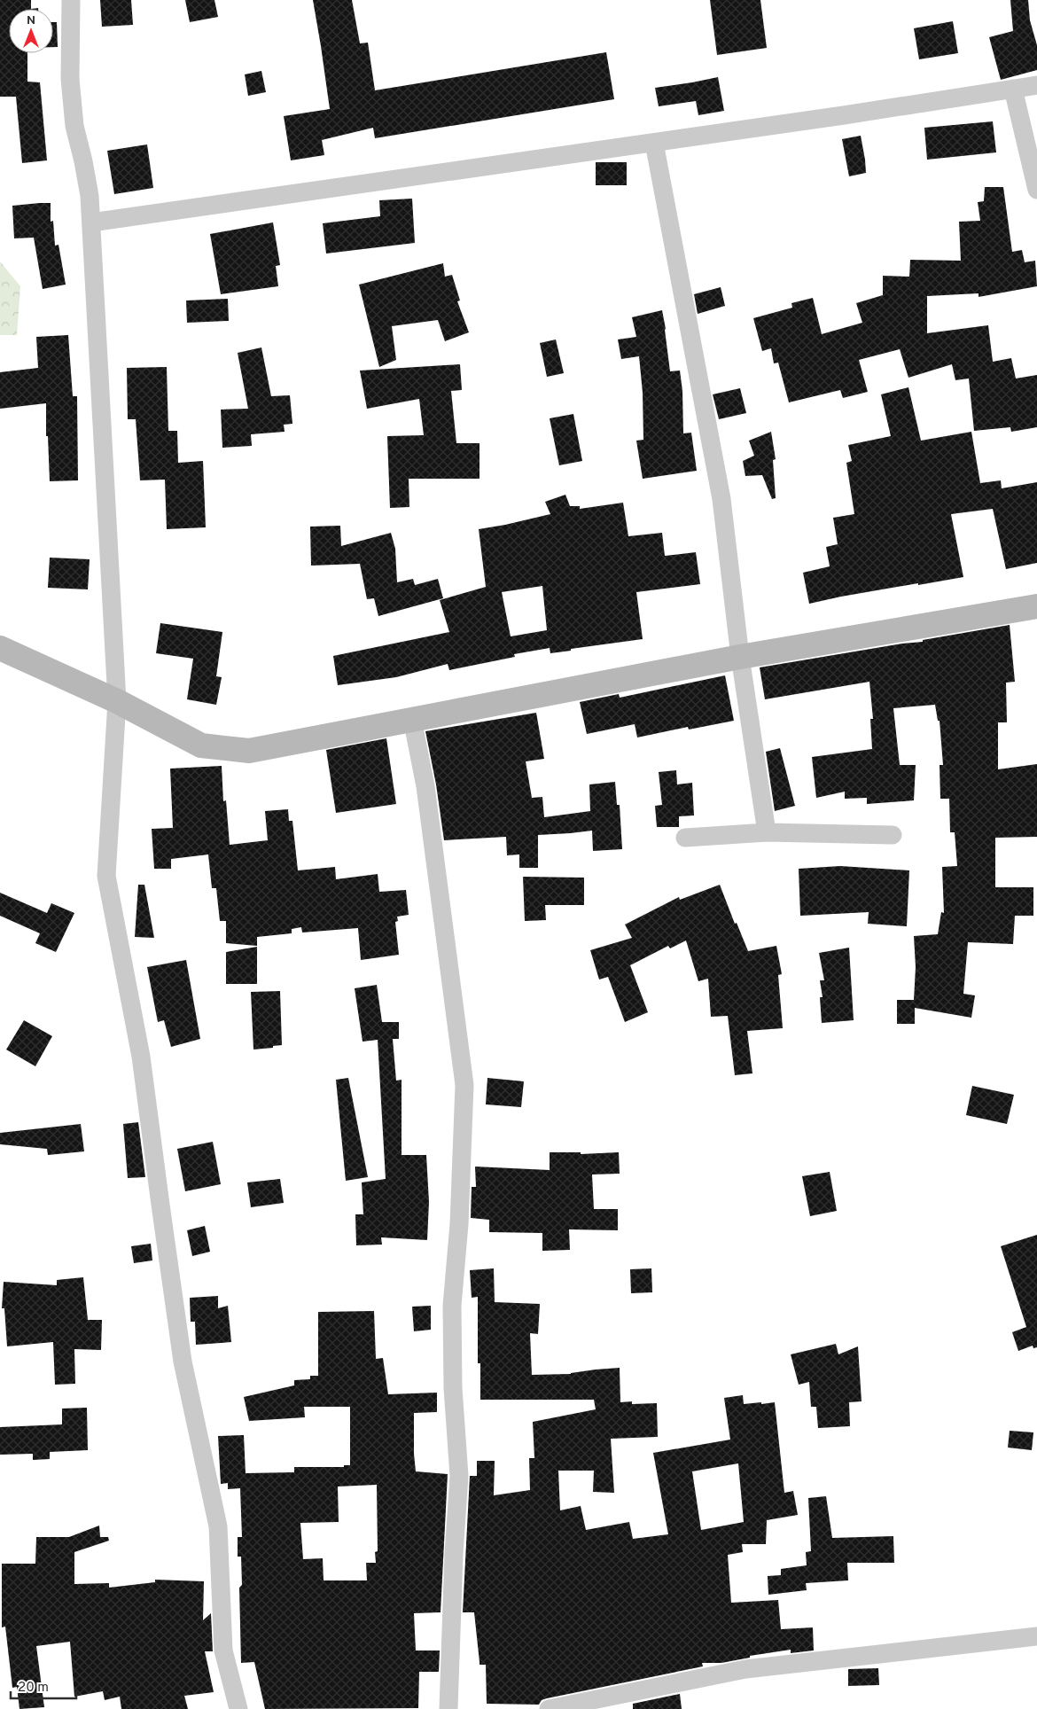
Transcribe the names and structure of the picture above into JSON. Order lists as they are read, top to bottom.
{
  "scale_bar": "20 m",
  "north": "top"
}
